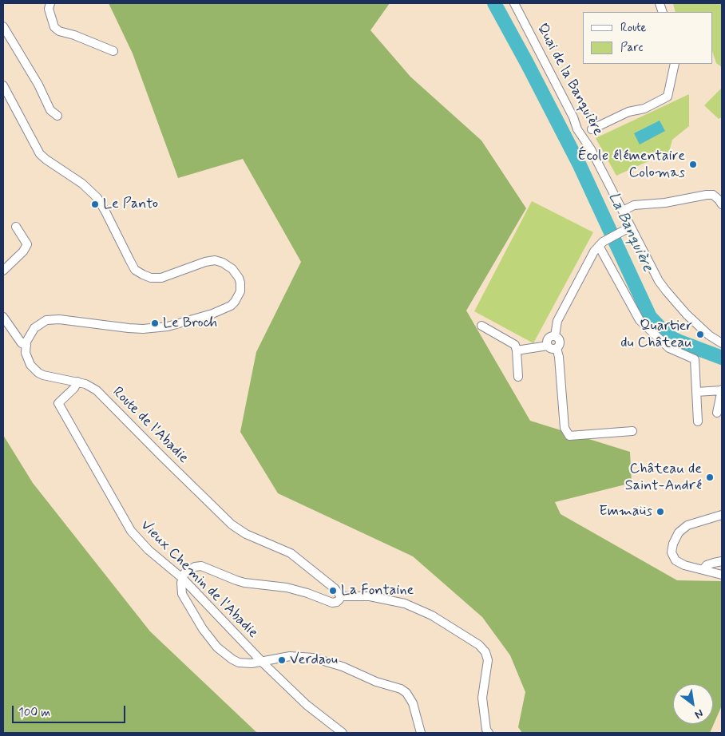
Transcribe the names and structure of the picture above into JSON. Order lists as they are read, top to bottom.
{
  "streets": {
    "street": ["Quai de la Banquière", "Route de l'Abadie", "Vieux Chemin de l'Abadie"]
  },
  "crossings": [
    ["Route de l'Abadie", "Vieux Chemin de l'Abadie"]
  ],
  "water": ["La Banquière"],
  "places": [
    "École élémentaire Colomas",
    "Le Panto",
    "Le Broch",
    "Quartier du Château",
    "Château de Saint-André",
    "Emmaüs",
    "La Fontaine",
    "Verdaou"
  ],
  "legend": ["Route", "Parc"],
  "scale_bar": "100 m",
  "north": "bottom right"
}
